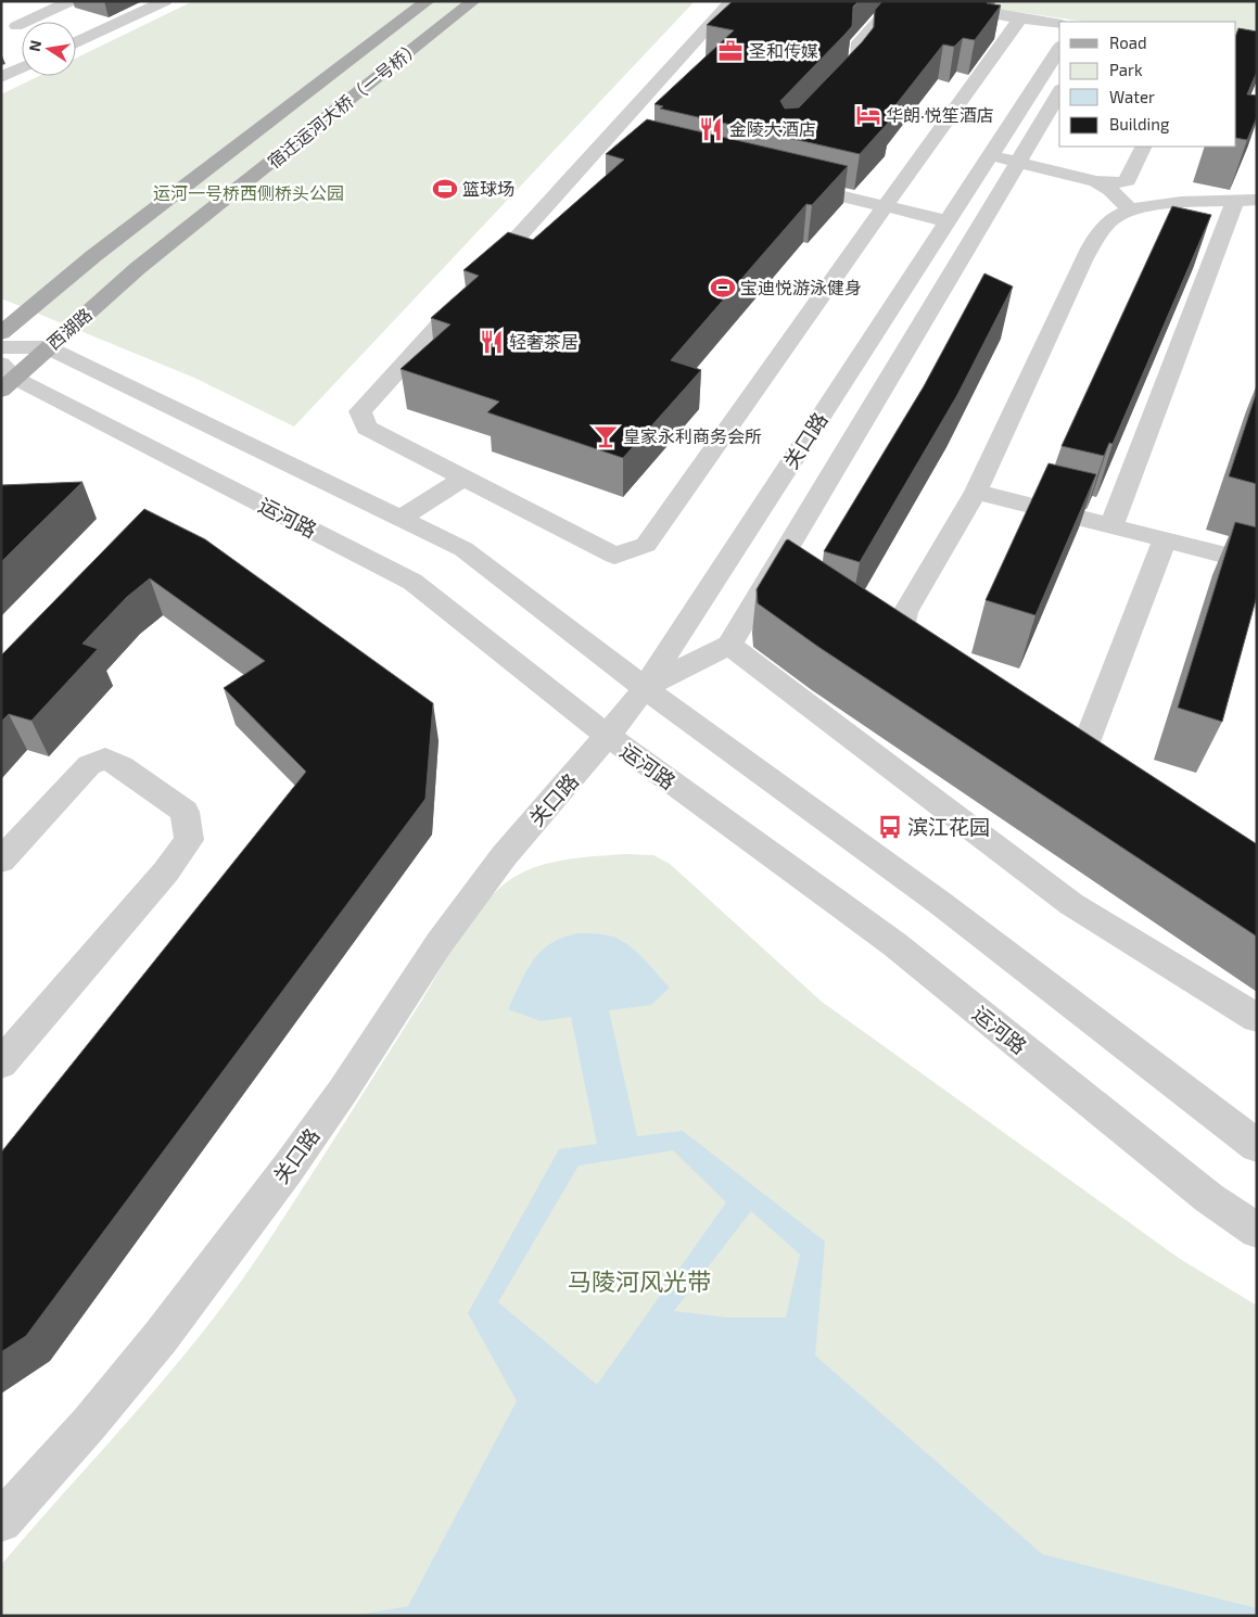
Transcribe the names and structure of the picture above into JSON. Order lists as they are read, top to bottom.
{
  "streets": {
    "main road": ["宿迁运河大桥（一号桥）", "西湖路"],
    "street": ["关口路", "运河路"]
  },
  "crossings": [
    ["宿迁运河大桥（一号桥）", "西湖路"],
    ["西湖路", "运河路"],
    ["关口路", "运河路"]
  ],
  "parks": ["运河一号桥西侧桥头公园", "马陵河风光带"],
  "places": {
    "office": ["圣和传媒"],
    "hotel": ["华朗·悦笙酒店"],
    "restaurant": ["金陵大酒店", "轻奢茶居"],
    "sports": ["篮球场", "宝迪悦游泳健身"],
    "bar": ["皇家永利商务会所"],
    "bus stop": ["滨江花园"]
  },
  "legend": [
    "Road",
    "Park",
    "Water",
    "Building"
  ],
  "north": "left"
}
